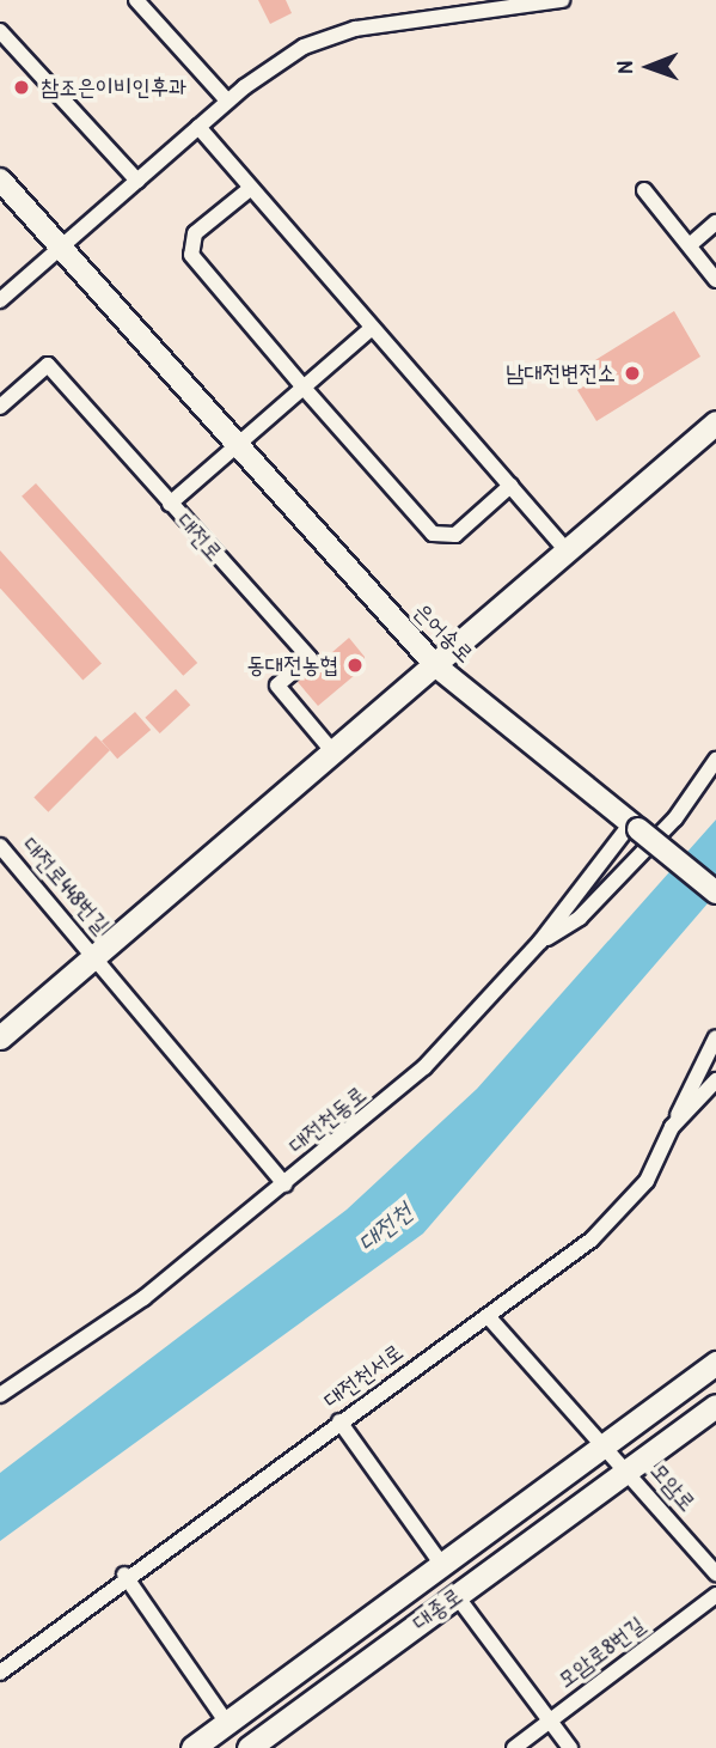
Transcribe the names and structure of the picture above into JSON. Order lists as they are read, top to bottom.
{
  "streets": {
    "main road": ["은어송로", "대종로"],
    "street": [
      "대전로",
      "대전로448번길",
      "대전천동로",
      "대전천서로",
      "모암로",
      "모암로8번길"
    ]
  },
  "crossings": [
    ["은어송로", "대전천동로"],
    ["대전천서로", "대종로"],
    ["모암로", "대종로"]
  ],
  "water": ["대전천"],
  "places": ["참조은이비인후과", "남대전변전소", "동대전농협"],
  "north": "left"
}
